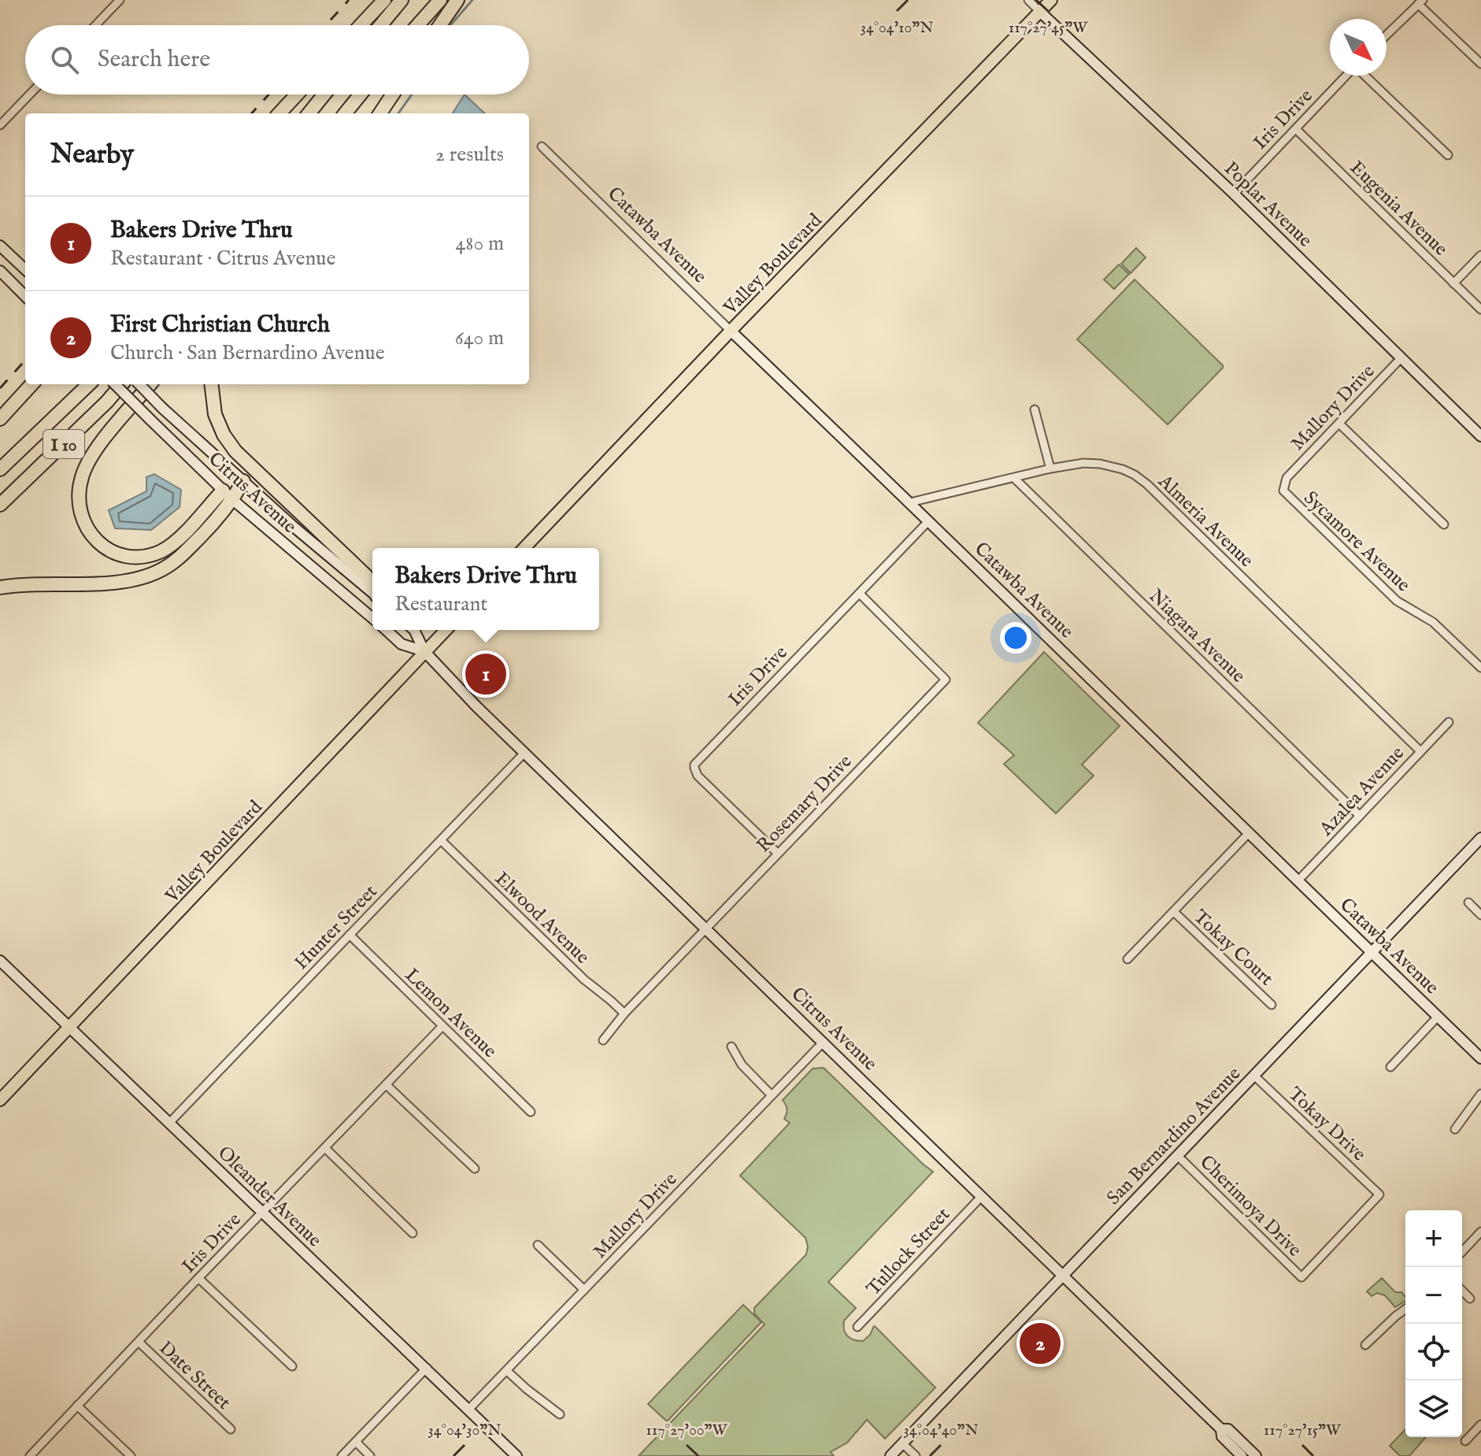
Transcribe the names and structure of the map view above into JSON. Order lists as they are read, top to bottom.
{
  "streets": {
    "highway": ["I 10"],
    "main road": [
      "Poplar Avenue",
      "Catawba Avenue",
      "Valley Boulevard",
      "Citrus Avenue",
      "San Bernardino Avenue",
      "Oleander Avenue"
    ],
    "street": [
      "Iris Drive",
      "Eugenia Avenue",
      "Mallory Drive",
      "Almeria Avenue",
      "Sycamore Avenue",
      "Niagara Avenue",
      "Azalea Avenue",
      "Rosemary Drive",
      "Elwood Avenue",
      "Hunter Street",
      "Tokay Court",
      "Lemon Avenue",
      "Tokay Drive",
      "Cherimoya Drive",
      "Tullock Street",
      "Date Street"
    ]
  },
  "crossings": [
    ["Iris Drive", "Poplar Avenue"],
    ["Iris Drive", "Eugenia Avenue"],
    ["Iris Drive", "Catawba Avenue"],
    ["Iris Drive", "Rosemary Drive"],
    ["Iris Drive", "Lemon Avenue"],
    ["Iris Drive", "Oleander Avenue"],
    ["Iris Drive", "Date Street"],
    ["Poplar Avenue", "Valley Boulevard"],
    ["Poplar Avenue", "Mallory Drive"],
    ["Catawba Avenue", "Valley Boulevard"],
    ["Catawba Avenue", "Almeria Avenue"],
    ["Catawba Avenue", "Azalea Avenue"],
    ["Catawba Avenue", "San Bernardino Avenue"],
    ["Valley Boulevard", "Citrus Avenue"],
    ["Valley Boulevard", "Oleander Avenue"],
    ["Mallory Drive", "Citrus Avenue"],
    ["Mallory Drive", "Sycamore Avenue"],
    ["Mallory Drive", "Oleander Avenue"],
    ["Citrus Avenue", "Rosemary Drive"],
    ["Citrus Avenue", "Hunter Street"],
    ["Citrus Avenue", "San Bernardino Avenue"],
    ["Citrus Avenue", "Tullock Street"],
    ["Almeria Avenue", "Niagara Avenue"],
    ["Almeria Avenue", "Azalea Avenue"],
    ["Niagara Avenue", "Azalea Avenue"],
    ["Rosemary Drive", "Elwood Avenue"],
    ["Elwood Avenue", "Hunter Street"],
    ["Hunter Street", "Lemon Avenue"],
    ["Hunter Street", "Oleander Avenue"],
    ["Tokay Drive", "San Bernardino Avenue"],
    ["Tokay Drive", "Cherimoya Drive"],
    ["San Bernardino Avenue", "Cherimoya Drive"]
  ],
  "north": "bottom right",
  "page": {
    "search": "Search here",
    "heading": ["Nearby", "2 results"],
    "list": [
      {
        "mark": "1",
        "name": "Bakers Drive Thru",
        "note": "Restaurant · Citrus Avenue",
        "value": "480 m"
      },
      {
        "mark": "2",
        "name": "First Christian Church",
        "note": "Church · San Bernardino Avenue",
        "value": "640 m"
      }
    ],
    "popup": ["Bakers Drive Thru", "Restaurant"],
    "pins": ["1", "2"],
    "map_buttons": ["+", "−"]
  },
  "coordinates": [
    "117°27'45\"W",
    "34°04'10\"N",
    "34°04'30\"N",
    "34°04'40\"N",
    "117°27'00\"W",
    "117°27'15\"W"
  ]
}
